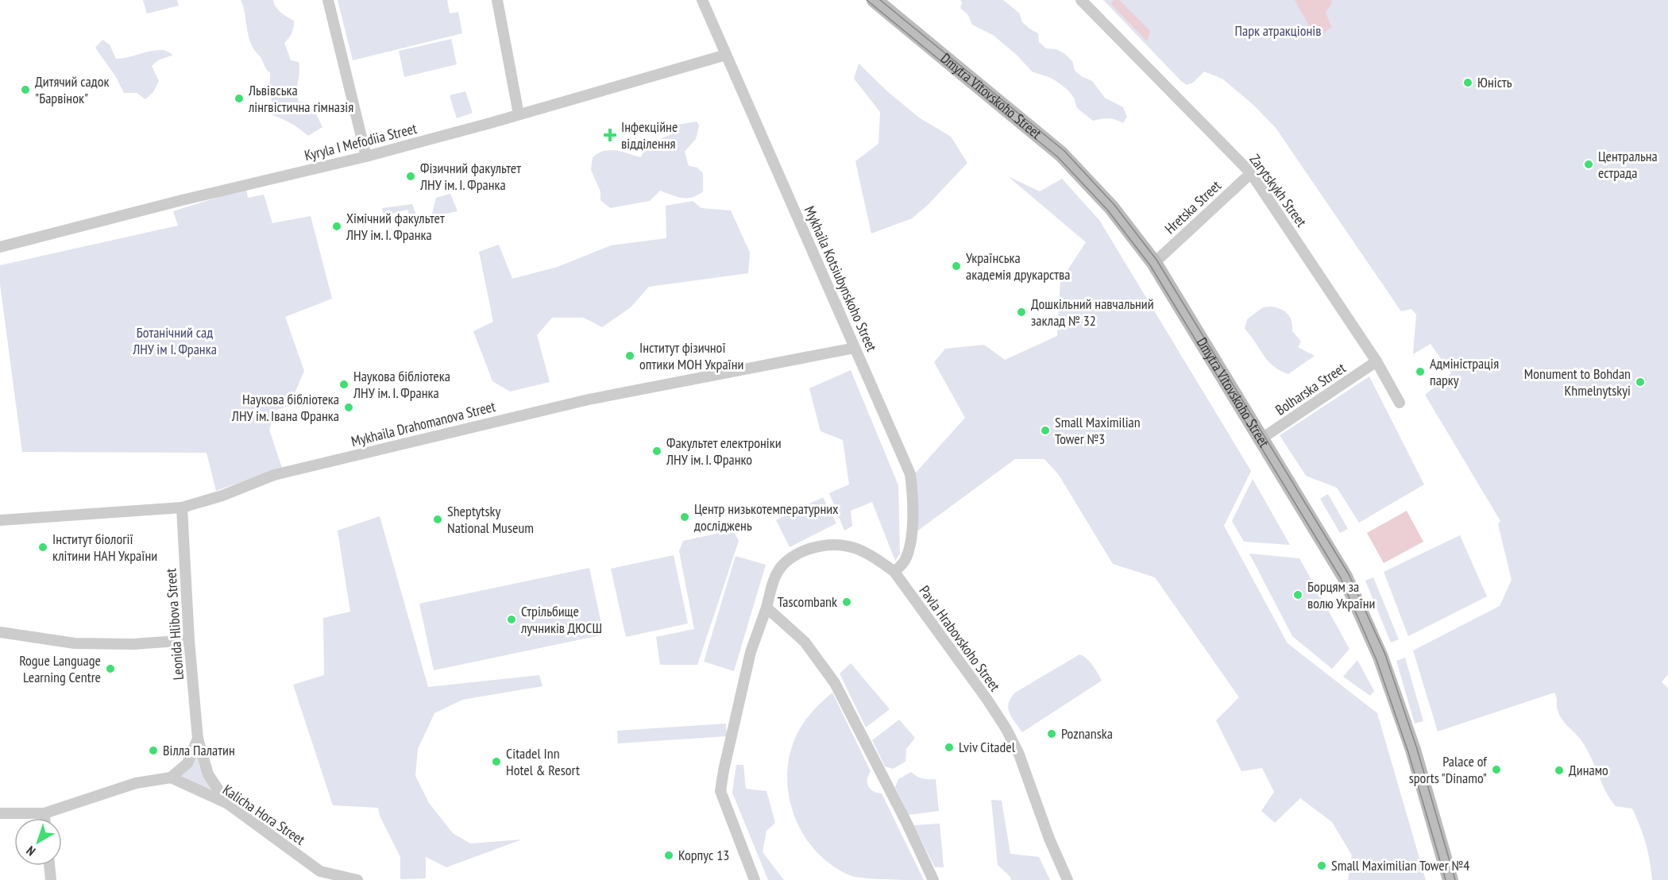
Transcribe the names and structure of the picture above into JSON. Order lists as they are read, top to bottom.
{
  "streets": {
    "main road": ["Dmytra Vitovskoho Street"],
    "street": [
      "Kyryla I Mefodiia Street",
      "Zarytskykh Street",
      "Hretska Street",
      "Mykhaila Kotsiubynskoho Street",
      "Bolharska Street",
      "Mykhaila Drahomanova Street",
      "Leonida Hlibova Street",
      "Pavla Hrabovskoho Street",
      "Kalicha Hora Street"
    ]
  },
  "crossings": [
    ["Dmytra Vitovskoho Street", "Hretska Street"],
    ["Dmytra Vitovskoho Street", "Bolharska Street"],
    ["Kyryla I Mefodiia Street", "Mykhaila Kotsiubynskoho Street"],
    ["Zarytskykh Street", "Hretska Street"],
    ["Zarytskykh Street", "Bolharska Street"],
    ["Mykhaila Kotsiubynskoho Street", "Mykhaila Drahomanova Street"],
    ["Mykhaila Kotsiubynskoho Street", "Pavla Hrabovskoho Street"],
    ["Mykhaila Drahomanova Street", "Leonida Hlibova Street"],
    ["Leonida Hlibova Street", "Kalicha Hora Street"]
  ],
  "parks": ["Парк атракціонів", "Ботанічний сад ЛНУ ім І. Франка"],
  "places": {
    "other": [
      "Юність",
      "Дитячий садок \"Барвінок\"",
      "Львівська лінгвістична гімназія",
      "Центральна естрада",
      "Фізичний факультет ЛНУ ім. І. Франка",
      "Хімічний факультет ЛНУ ім. І. Франка",
      "Українська академія друкарства",
      "Дошкільний навчальний заклад № 32",
      "Інститут фізичної оптики МОН України",
      "Адміністрація парку",
      "Monument to Bohdan Khmelnytskyi",
      "Наукова бібліотека ЛНУ ім. І. Франка",
      "Наукова бібліотека ЛНУ ім. Івана Франка",
      "Small Maximilian Tower №3",
      "Факультет електроніки ЛНУ ім. І. Франко",
      "Центр низькотемпературних досліджень",
      "Sheptytsky National Museum",
      "Інститут біології клітини НАН України",
      "Борцям за волю України",
      "Tascombank",
      "Стрільбище лучників ДЮСШ",
      "Rogue Language Learning Centre",
      "Poznanska",
      "Lviv Citadel",
      "Вілла Палатин",
      "Citadel Inn Hotel & Resort",
      "Palace of sports \"Dinamo\"",
      "Динамо",
      "Корпус 13",
      "Small Maximilian Tower №4"
    ],
    "health": ["Інфекційне відділення"]
  },
  "north": "bottom left"
}
